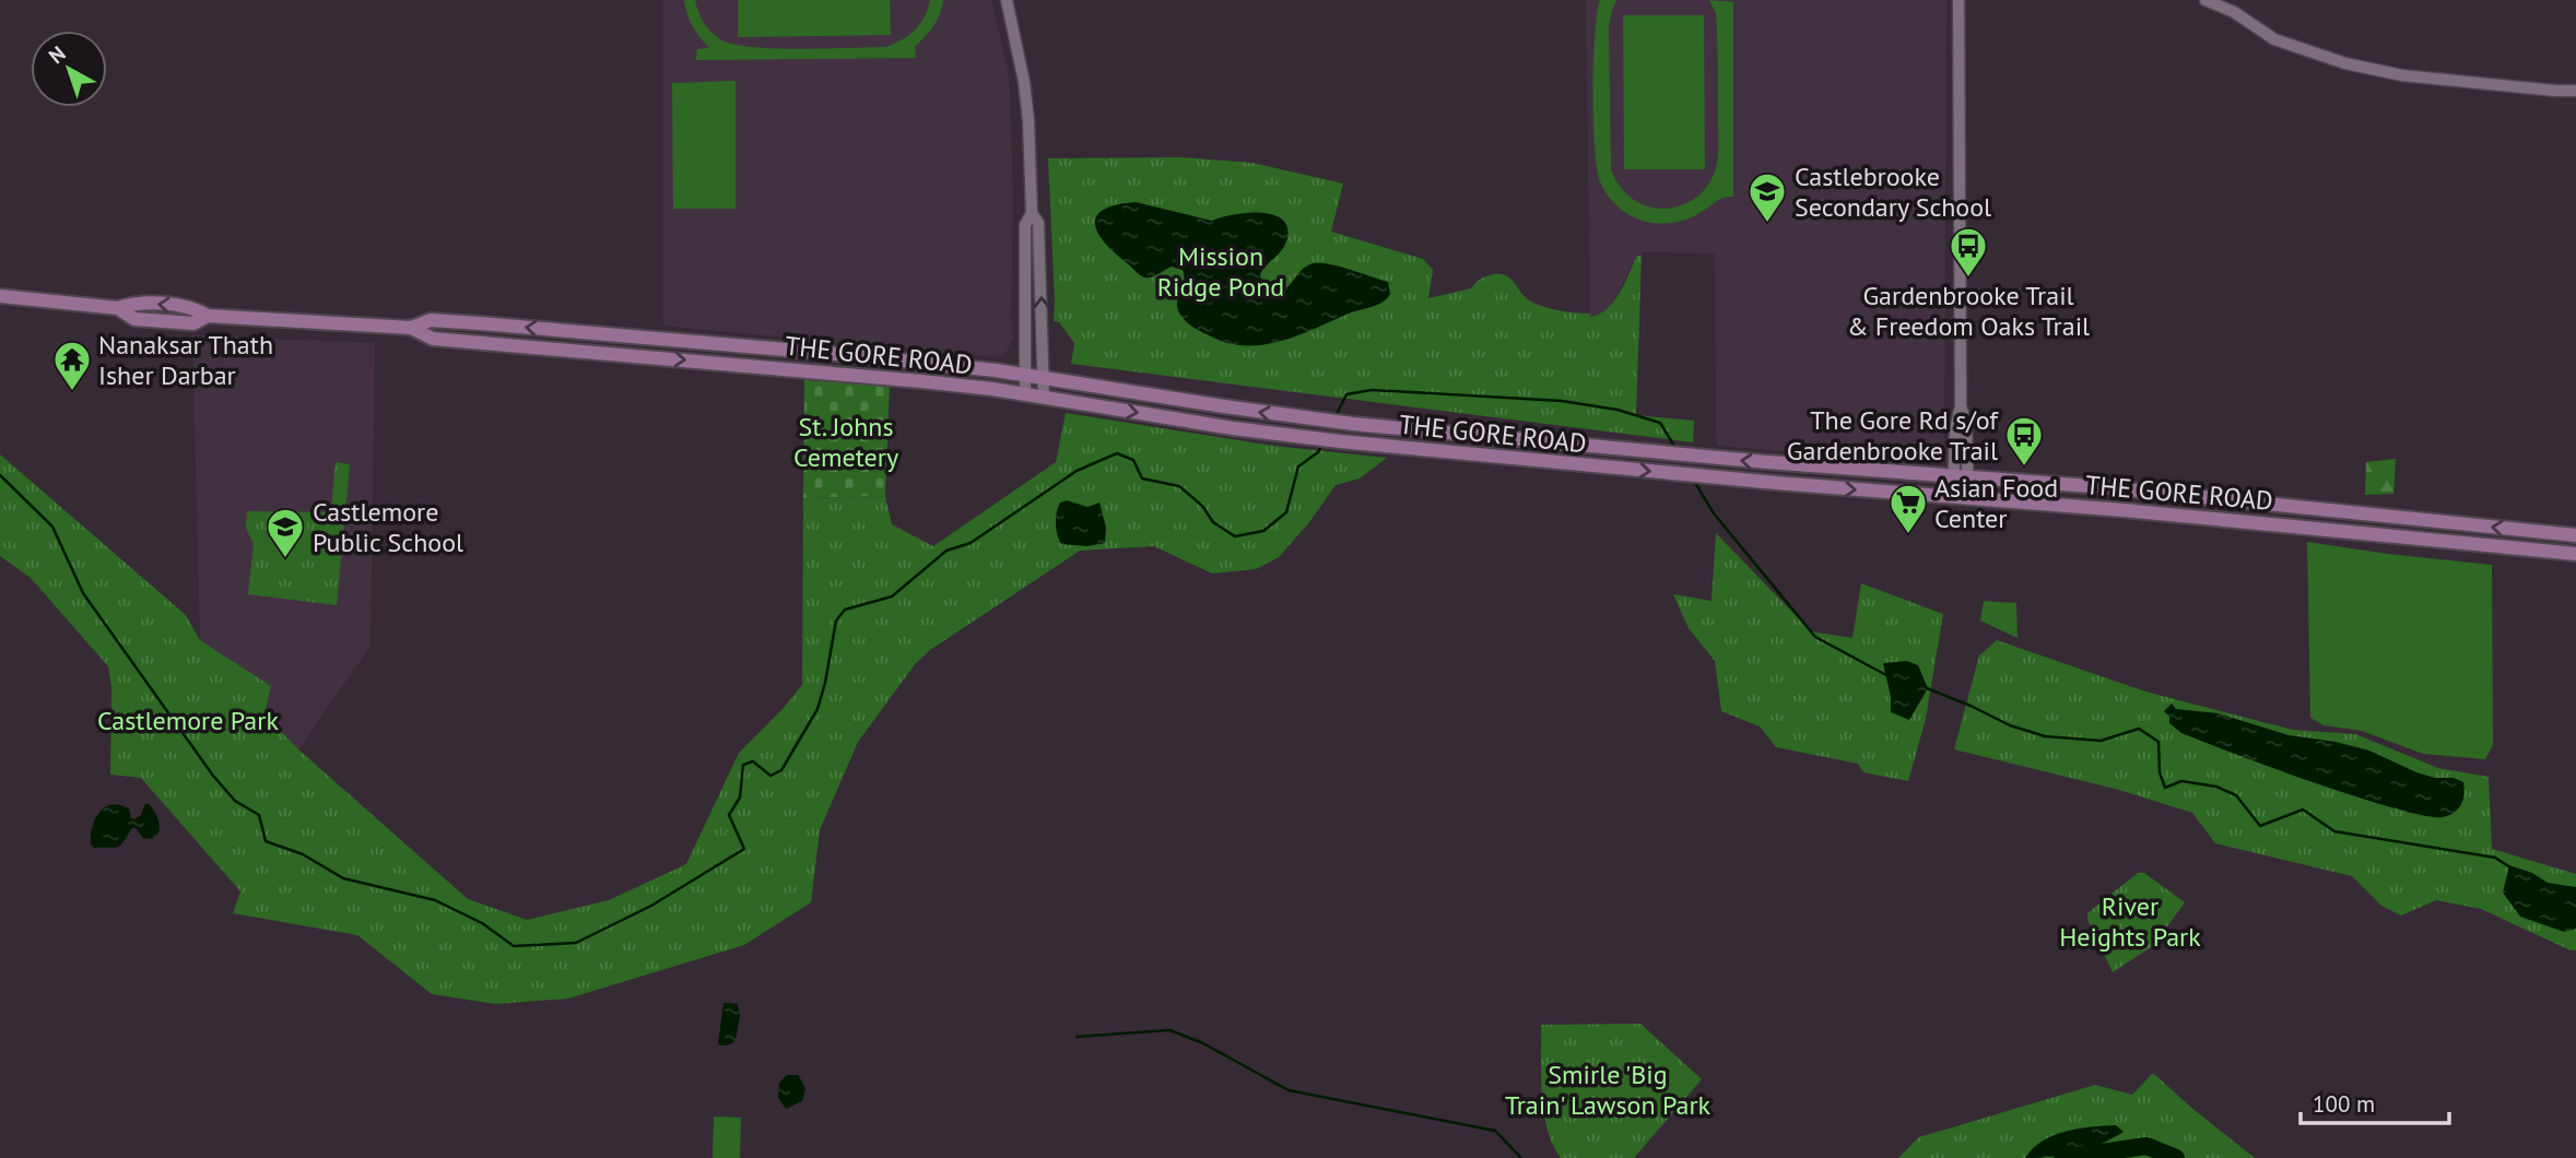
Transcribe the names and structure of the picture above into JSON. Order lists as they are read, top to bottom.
{
  "streets": {
    "main road": ["THE GORE ROAD"]
  },
  "parks": [
    "Mission Ridge Pond",
    "St. Johns Cemetery",
    "Castlemore Park",
    "River Heights Park",
    "Smirle 'Big Train' Lawson Park"
  ],
  "places": {
    "school or university": ["Castlebrooke Secondary School", "Castlemore Public School"],
    "bus stop": ["Gardenbrooke Trail & Freedom Oaks Trail", "The Gore Rd s/of Gardenbrooke Trail"],
    "temple": ["Nanaksar Thath Isher Darbar"],
    "supermarket": ["Asian Food Center"]
  },
  "scale_bar": "100 m",
  "north": "top left"
}
